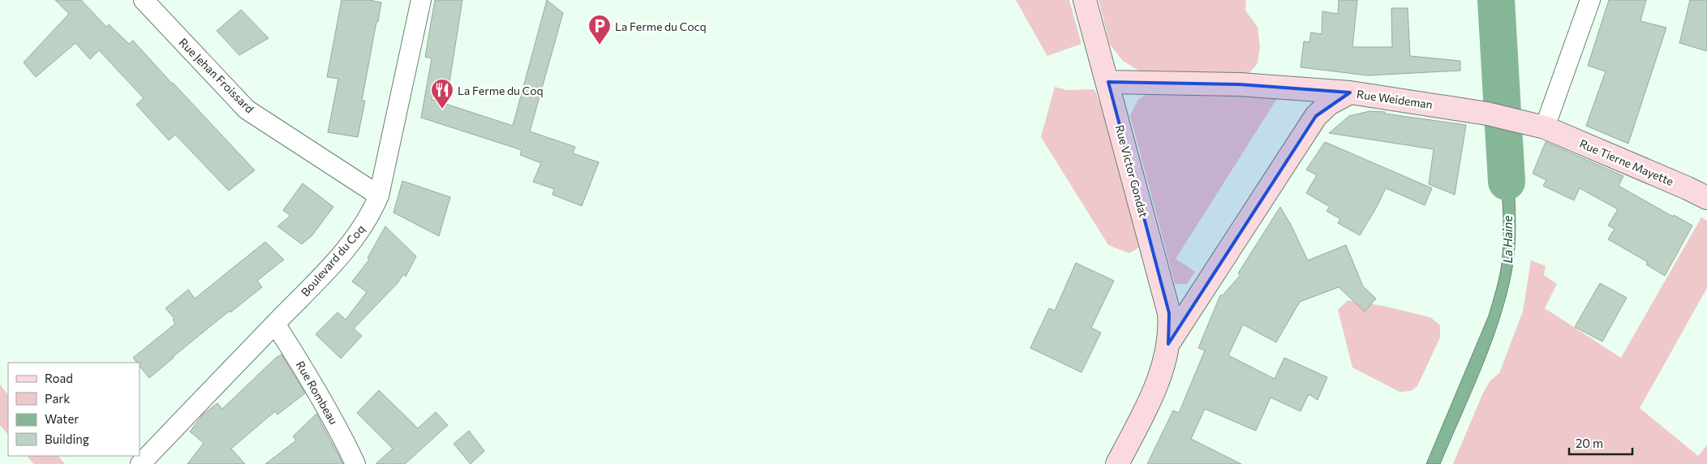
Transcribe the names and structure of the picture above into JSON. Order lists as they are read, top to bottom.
{
  "streets": {
    "street": [
      "Rue Jehan Froissard",
      "Rue Weideman",
      "Rue Tierne Mayette",
      "Rue Victor Gondat",
      "Boulevard du Coq",
      "Rue Rombeau"
    ]
  },
  "crossings": [
    ["Rue Jehan Froissard", "Boulevard du Coq"],
    ["Rue Weideman", "Rue Tierne Mayette"],
    ["Rue Weideman", "Rue Victor Gondat"],
    ["Boulevard du Coq", "Rue Rombeau"]
  ],
  "water": ["La Haine"],
  "places": {
    "parking": ["La Ferme du Cocq"],
    "restaurant": ["La Ferme du Coq"]
  },
  "legend": [
    "Road",
    "Park",
    "Water",
    "Building"
  ],
  "scale_bar": "20 m"
}
